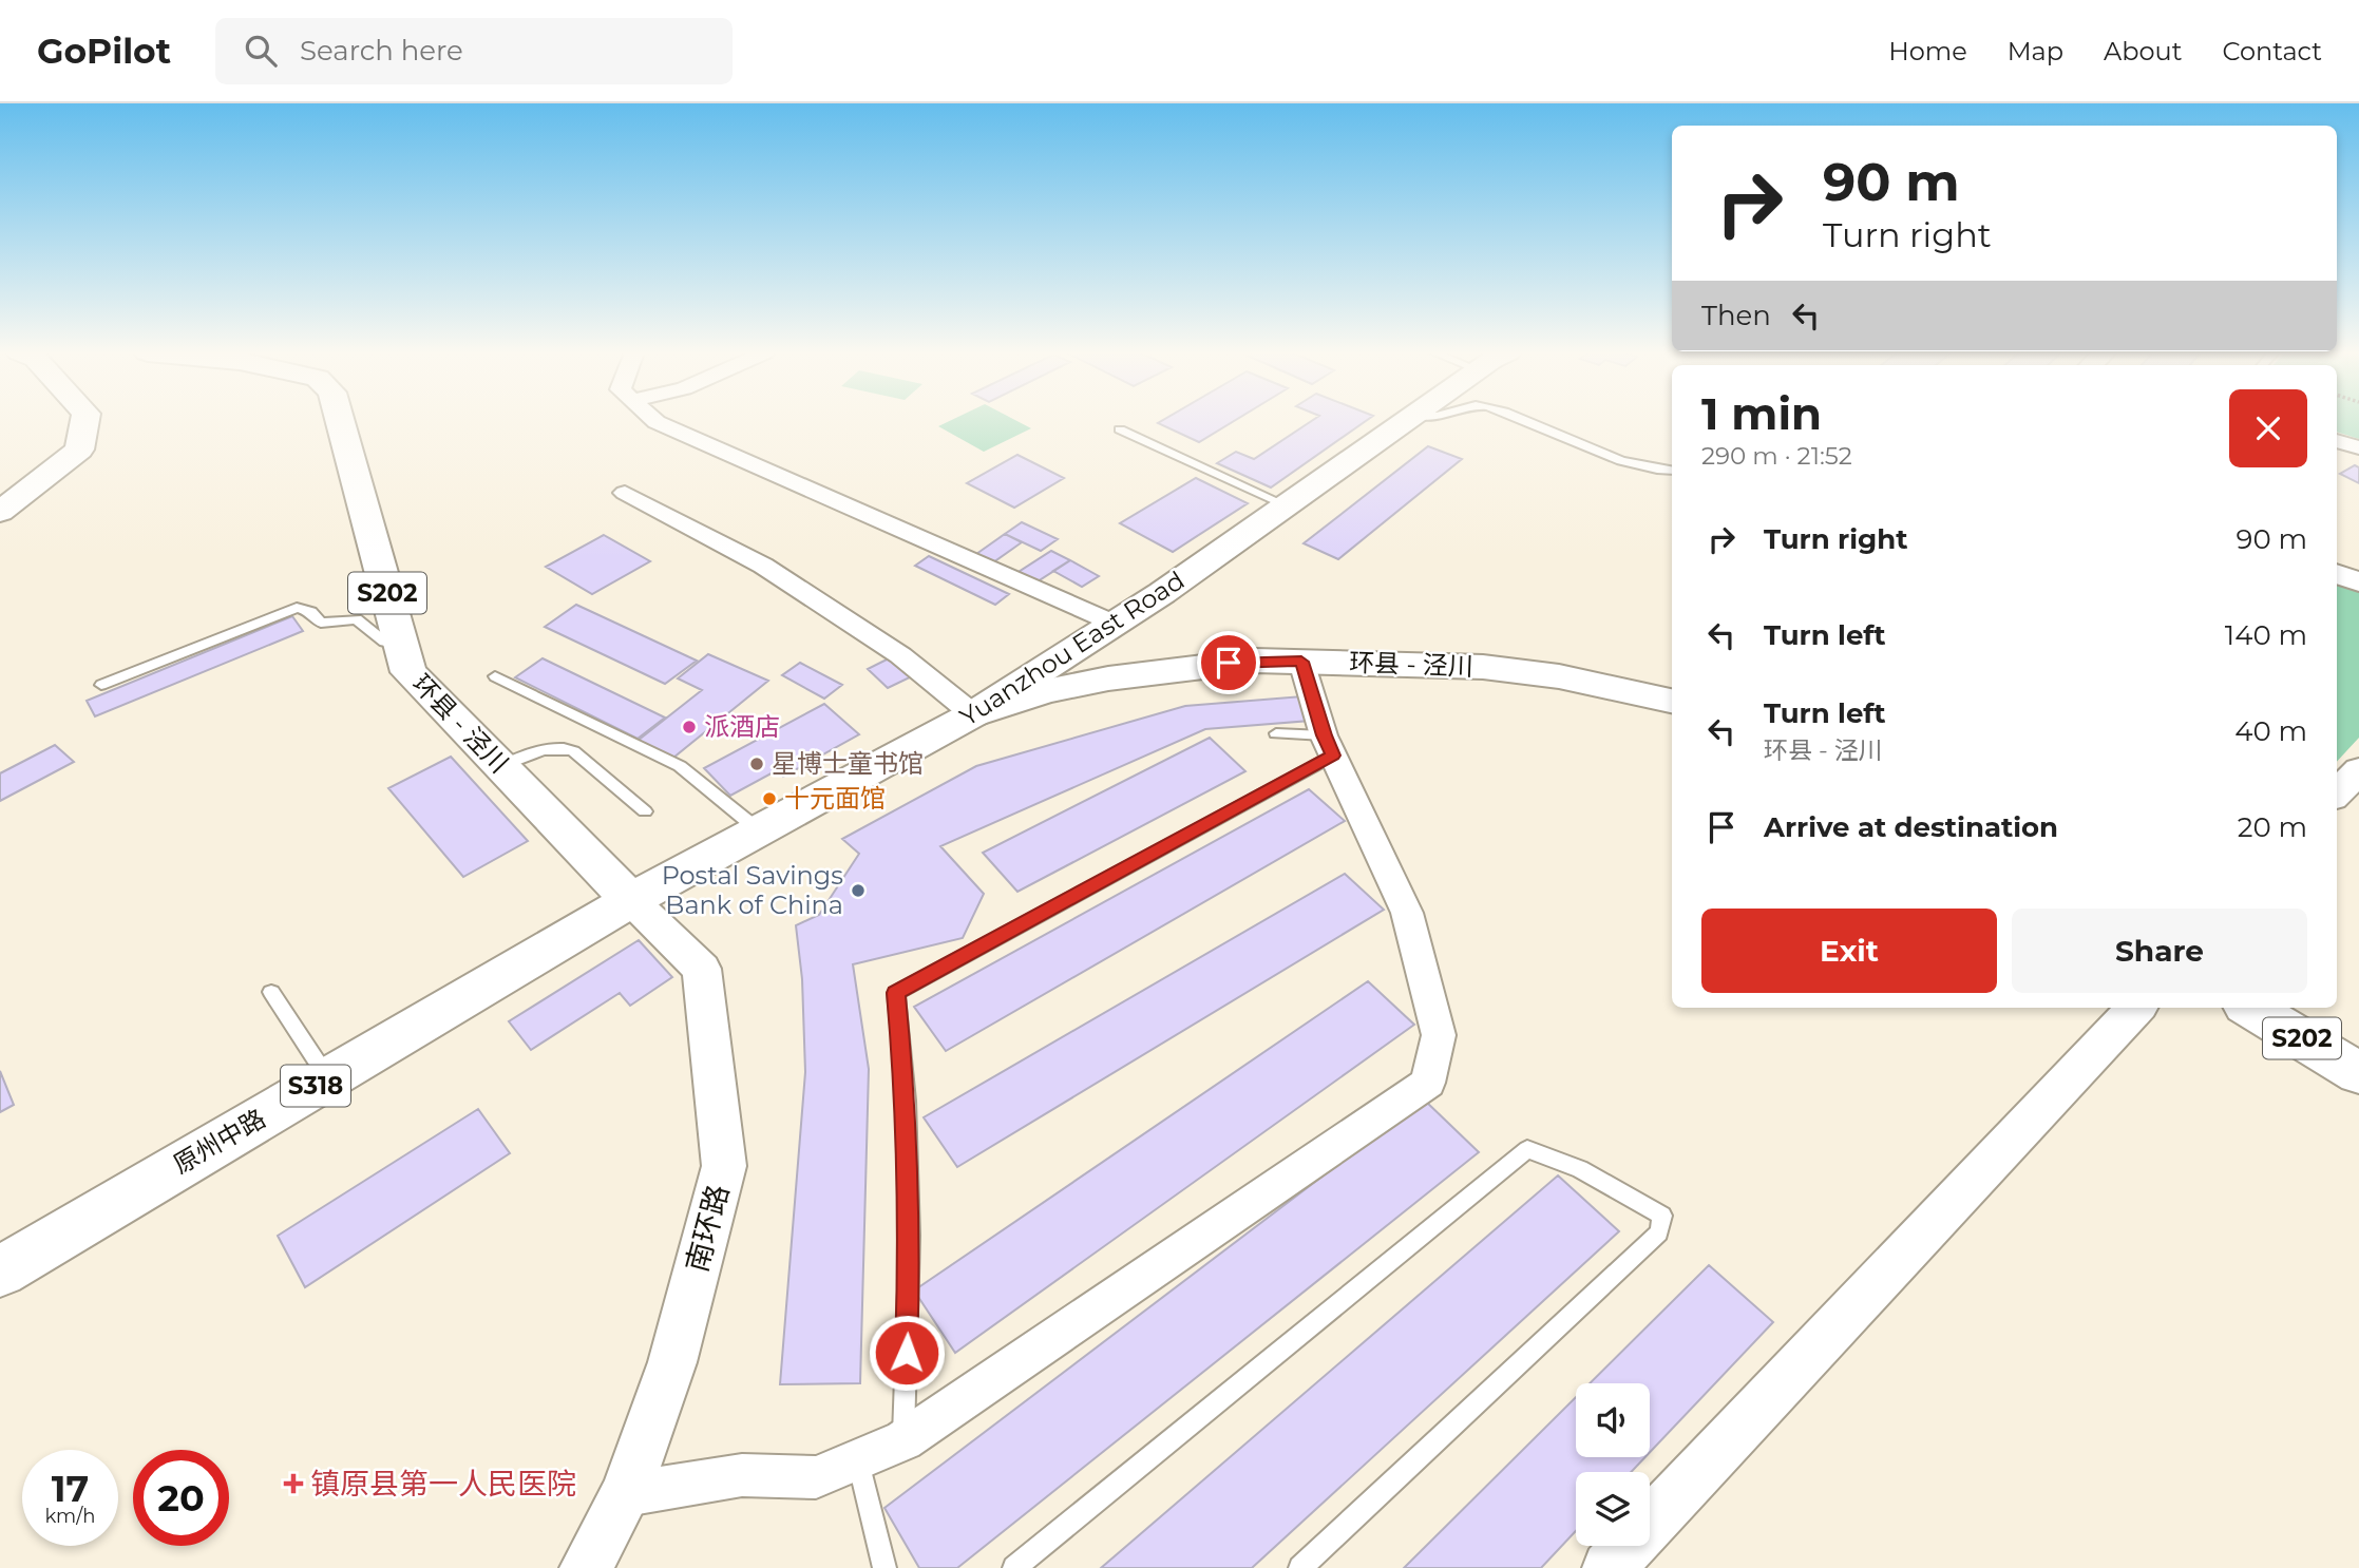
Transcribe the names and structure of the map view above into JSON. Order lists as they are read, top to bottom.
{
  "streets": {
    "main road": [
      "S202",
      "Yuanzhou East Road",
      "环县 - 泾川",
      "S318",
      "原州中路"
    ],
    "street": ["南环路"]
  },
  "crossings": [
    ["Yuanzhou East Road", "环县 - 泾川"],
    ["Yuanzhou East Road", "原州中路"],
    ["Yuanzhou East Road", "南环路"],
    ["环县 - 泾川", "原州中路"],
    ["环县 - 泾川", "南环路"],
    ["原州中路", "南环路"]
  ],
  "places": {
    "other": [
      "派酒店",
      "星博士童书馆",
      "十元面馆",
      "Postal Savings Bank of China"
    ],
    "health": ["镇原县第一人民医院"]
  },
  "page": {
    "header": "GoPilot",
    "search": "Search here",
    "nav": [
      "Home",
      "Map",
      "About",
      "Contact"
    ],
    "turn": ["90 m", "Turn right"],
    "then": "Then",
    "heading": ["1 min", "290 m · 21:52"],
    "list": [
      {
        "name": "Turn right",
        "value": "90 m"
      },
      {
        "name": "Turn left",
        "value": "140 m"
      },
      {
        "name": "Turn left",
        "note": "环县 - 泾川",
        "value": "40 m"
      },
      {
        "name": "Arrive at destination",
        "value": "20 m"
      }
    ],
    "buttons": ["Exit", "Share"],
    "speed": "17 km/h",
    "limit": "20"
  }
}
